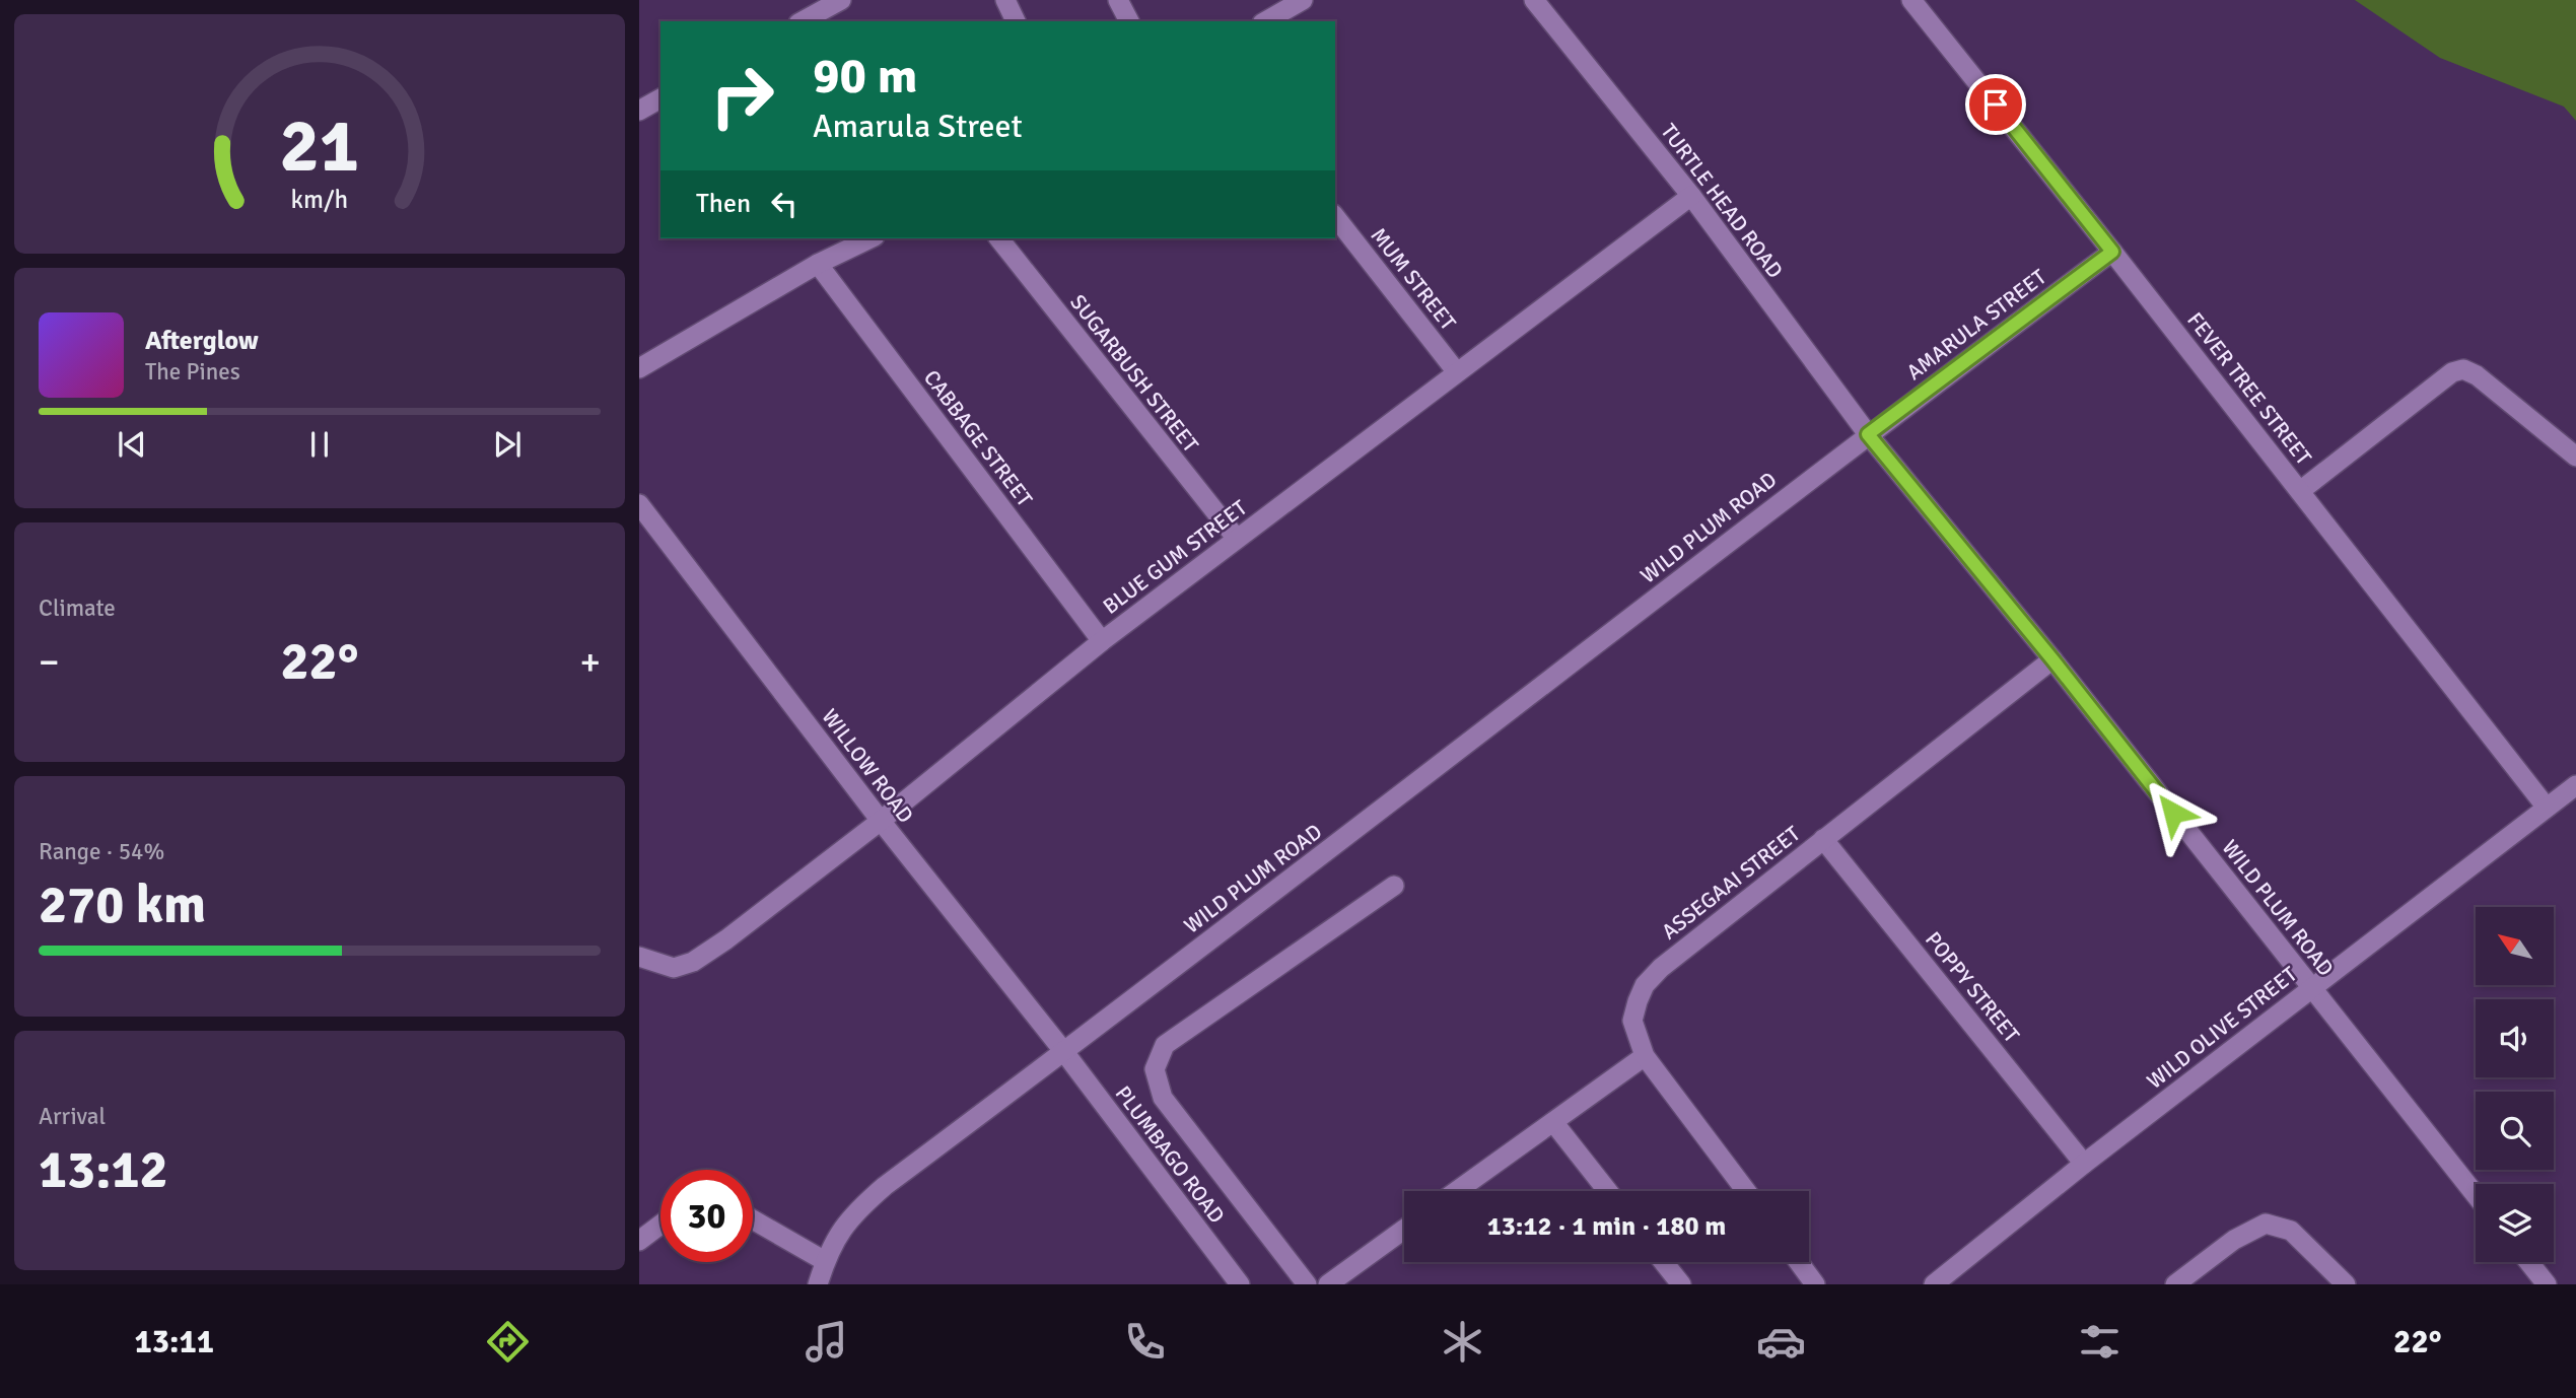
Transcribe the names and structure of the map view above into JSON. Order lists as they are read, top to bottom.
{
  "streets": {
    "street": [
      "TURTLE HEAD ROAD",
      "MUM STREET",
      "AMARULA STREET",
      "SUGARBUSH STREET",
      "FEVER TREE STREET",
      "CABBAGE STREET",
      "WILD PLUM ROAD",
      "BLUE GUM STREET",
      "WILLOW ROAD",
      "ASSEGAAI STREET",
      "POPPY STREET",
      "WILD OLIVE STREET",
      "PLUMBAGO ROAD"
    ]
  },
  "crossings": [
    ["TURTLE HEAD ROAD", "AMARULA STREET"],
    ["TURTLE HEAD ROAD", "WILD PLUM ROAD"],
    ["TURTLE HEAD ROAD", "BLUE GUM STREET"],
    ["MUM STREET", "BLUE GUM STREET"],
    ["AMARULA STREET", "FEVER TREE STREET"],
    ["AMARULA STREET", "WILD PLUM ROAD"],
    ["SUGARBUSH STREET", "BLUE GUM STREET"],
    ["FEVER TREE STREET", "WILD OLIVE STREET"],
    ["CABBAGE STREET", "BLUE GUM STREET"],
    ["WILD PLUM ROAD", "WILLOW ROAD"],
    ["WILD PLUM ROAD", "ASSEGAAI STREET"],
    ["WILD PLUM ROAD", "WILD OLIVE STREET"],
    ["WILD PLUM ROAD", "PLUMBAGO ROAD"],
    ["BLUE GUM STREET", "WILLOW ROAD"],
    ["WILLOW ROAD", "PLUMBAGO ROAD"],
    ["ASSEGAAI STREET", "POPPY STREET"],
    ["POPPY STREET", "WILD OLIVE STREET"]
  ],
  "north": "top left",
  "page": {
    "turn": ["90 m", "Amarula Street"],
    "then": "Then",
    "song": ["Afterglow", "The Pines"],
    "tile": [
      "Climate",
      ["Range · 54%", "270 km"],
      ["Arrival", "13:12"]
    ],
    "heat": ["−", "22°", "+"],
    "limit": "30",
    "trip": "13:12 · 1 min · 180 m",
    "tabs": ["13:11", "22°"],
    "gauge": ["21", "km/h"]
  }
}
